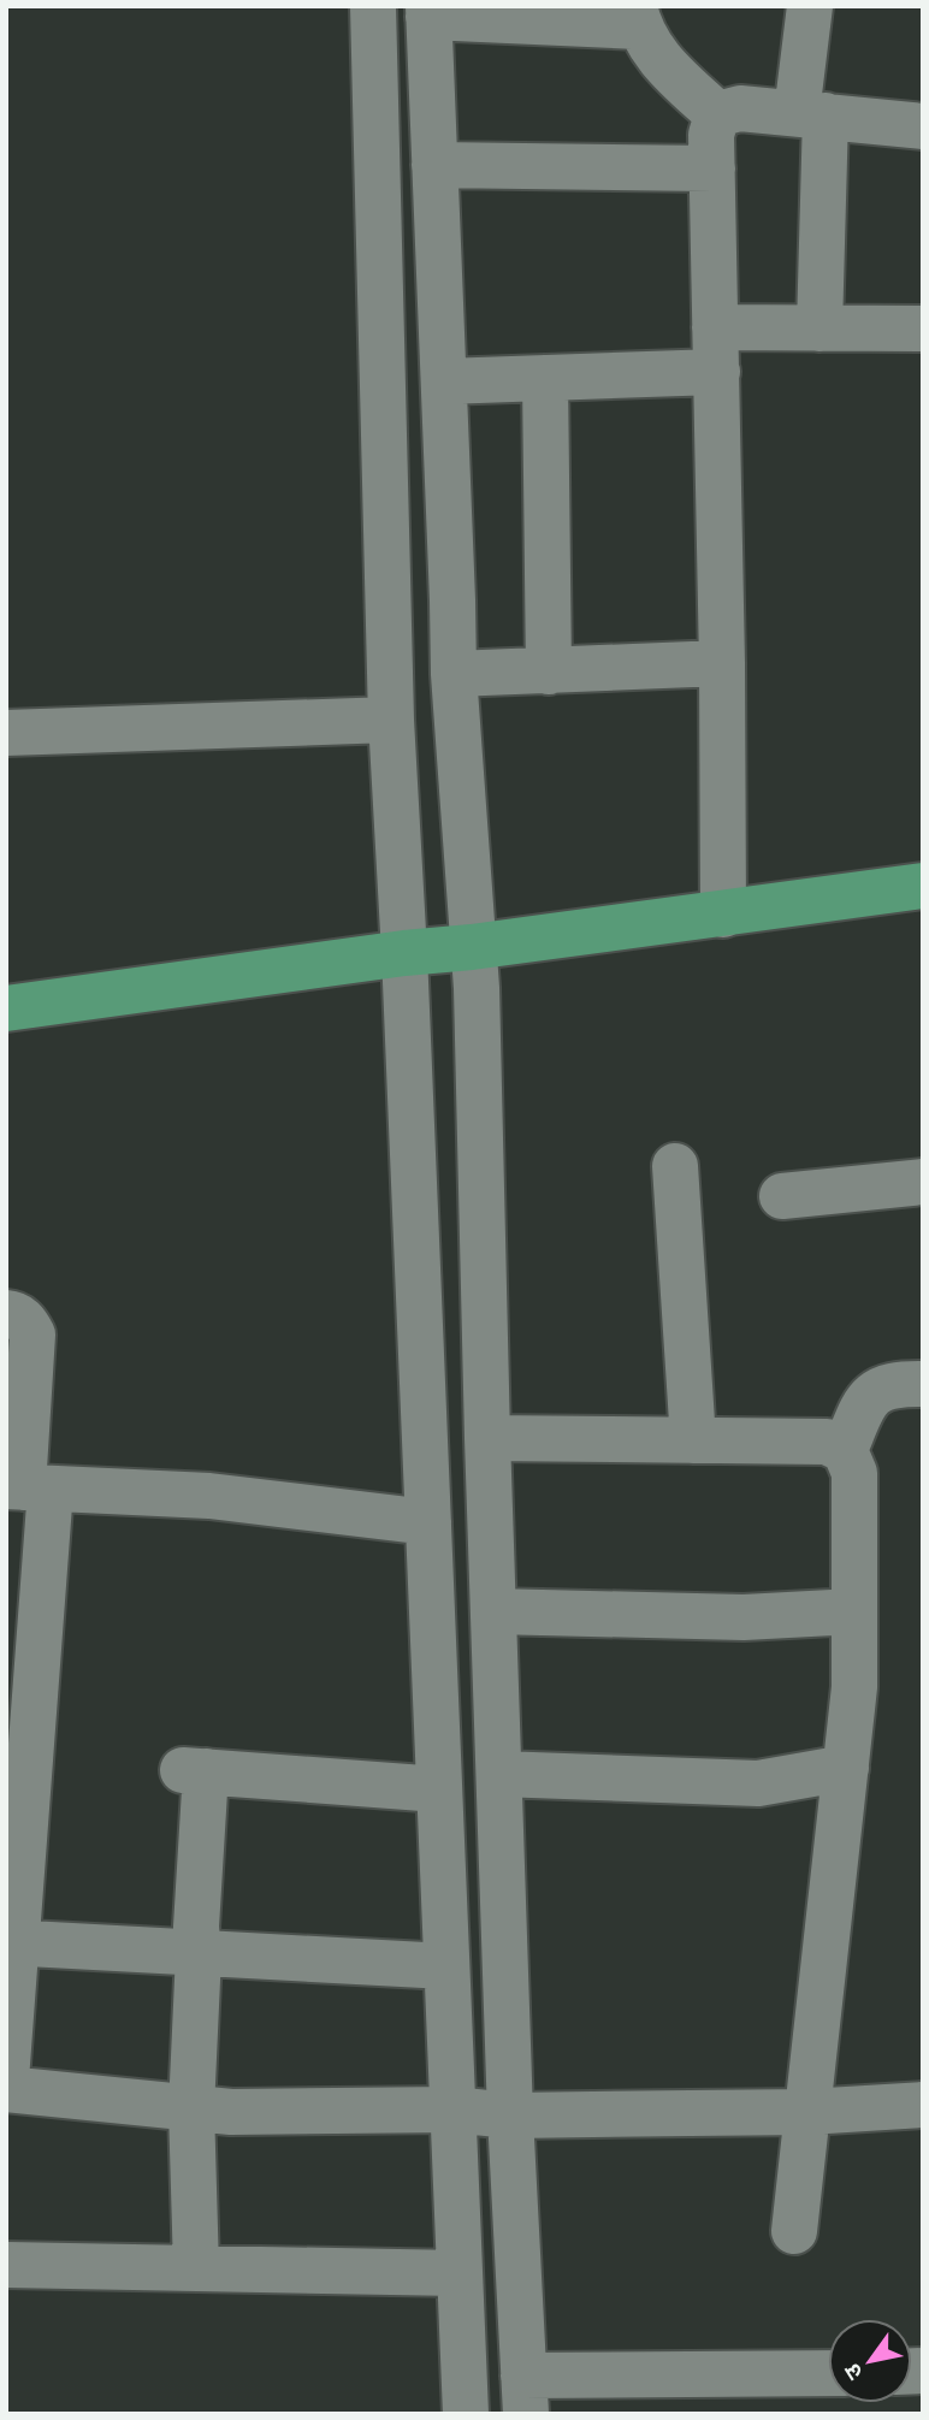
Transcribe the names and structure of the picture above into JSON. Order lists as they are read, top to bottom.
{
  "north": "bottom left"
}
